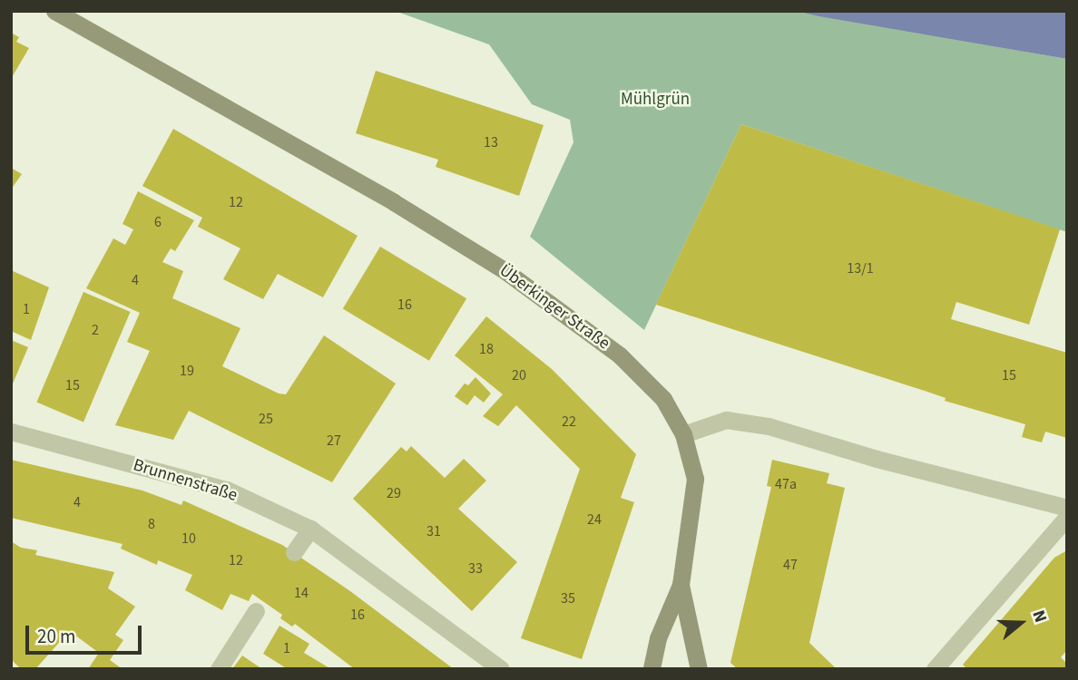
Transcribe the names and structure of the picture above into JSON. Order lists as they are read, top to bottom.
{
  "streets": {
    "main road": ["Überkinger Straße"],
    "street": ["Brunnenstraße"]
  },
  "parks": ["Mühlgrün"],
  "house_numbers": [
    "13",
    "12",
    "6",
    "13/1",
    "4",
    "16",
    "1",
    "2",
    "18",
    "19",
    "20",
    "15",
    "15",
    "25",
    "22",
    "27",
    "47a",
    "29",
    "4",
    "24",
    "8",
    "31",
    "10",
    "12",
    "47",
    "33",
    "14",
    "35",
    "16",
    "1"
  ],
  "scale_bar": "20 m",
  "north": "right"
}
